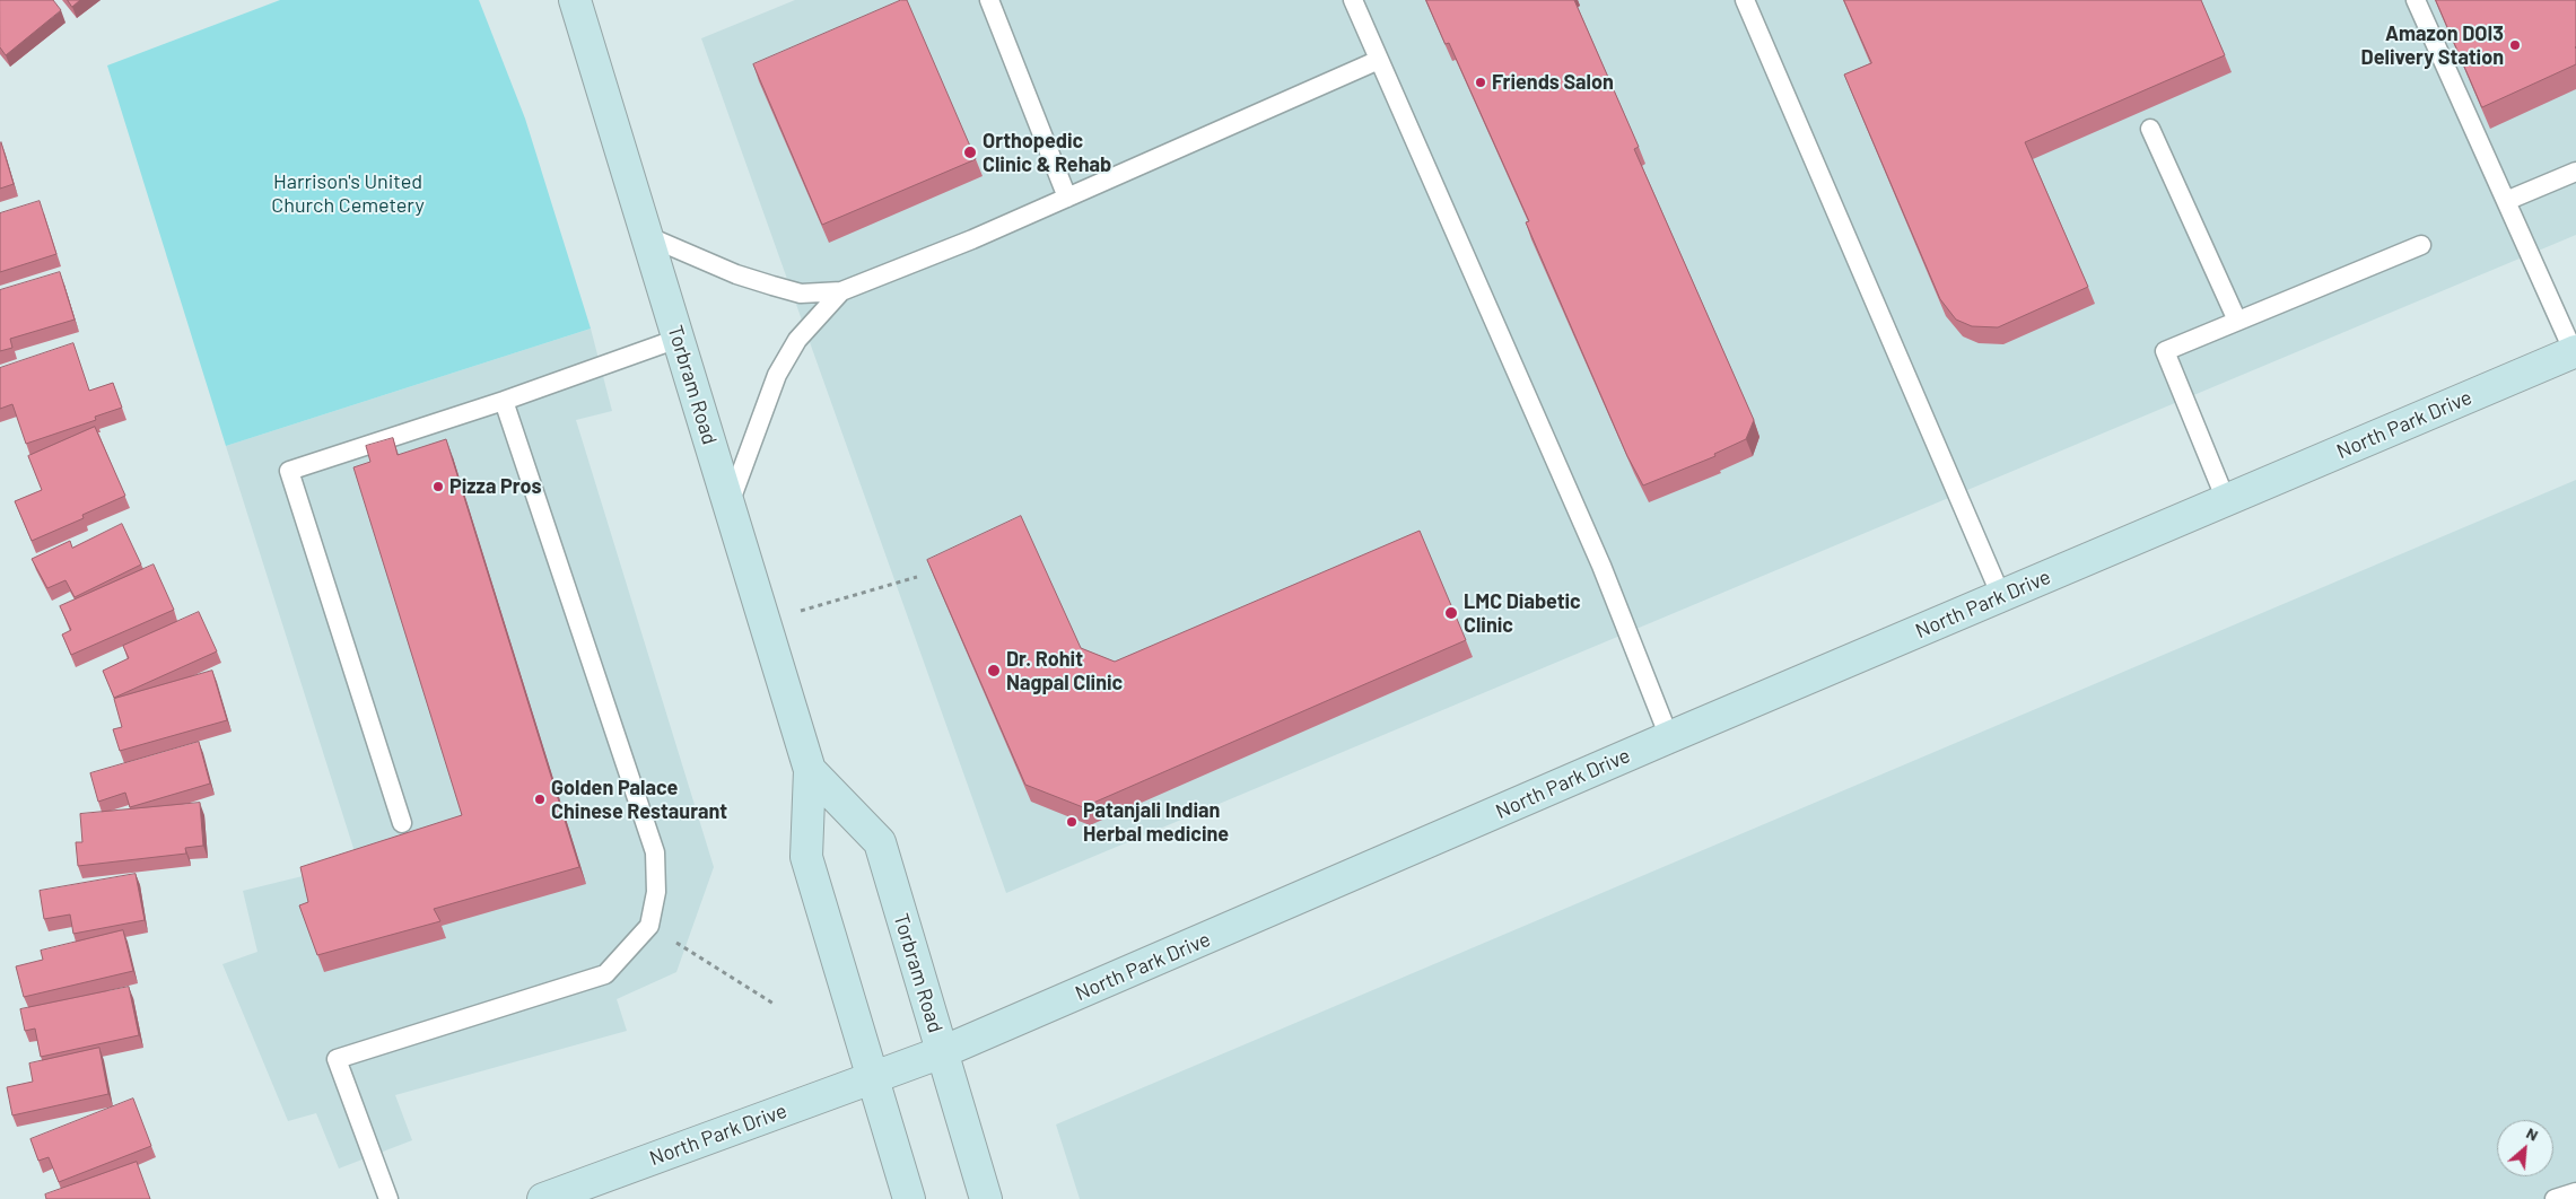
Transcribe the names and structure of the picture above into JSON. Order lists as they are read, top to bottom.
{
  "streets": {
    "main road": ["Torbram Road", "North Park Drive"]
  },
  "crossings": [
    ["Torbram Road", "North Park Drive"]
  ],
  "parks": ["Harrison's United Church Cemetery"],
  "places": [
    "Amazon DOI3 Delivery Station",
    "Friends Salon",
    "Orthopedic Clinic & Rehab",
    "Pizza Pros",
    "LMC Diabetic Clinic",
    "Dr. Rohit Nagpal Clinic",
    "Golden Palace Chinese Restaurant",
    "Patanjali Indian Herbal medicine"
  ],
  "north": "top right"
}
